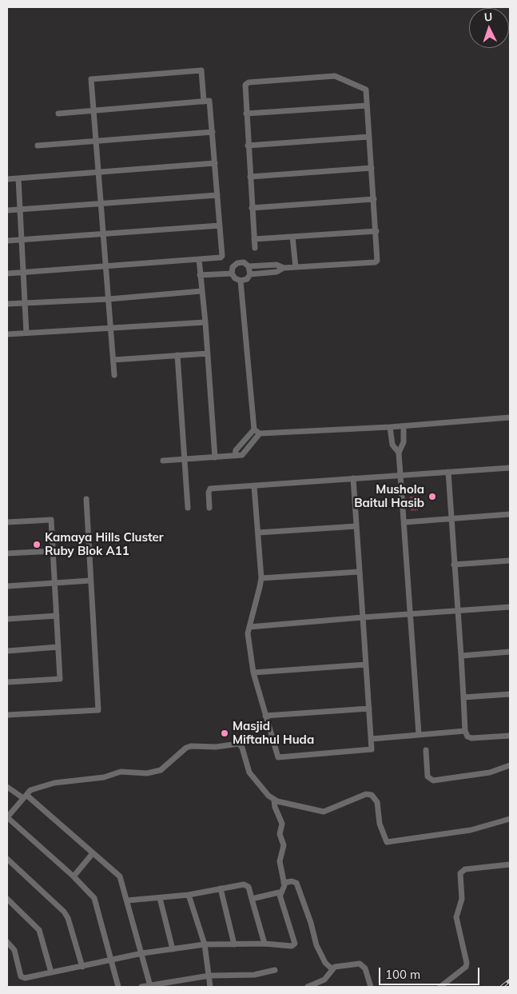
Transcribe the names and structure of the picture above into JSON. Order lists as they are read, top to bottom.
{
  "places": ["Mushola Baitul Hasib", "Kamaya Hills Cluster Ruby Blok A11", "Masjid Miftahul Huda"],
  "scale_bar": "100 m",
  "north": "top"
}
